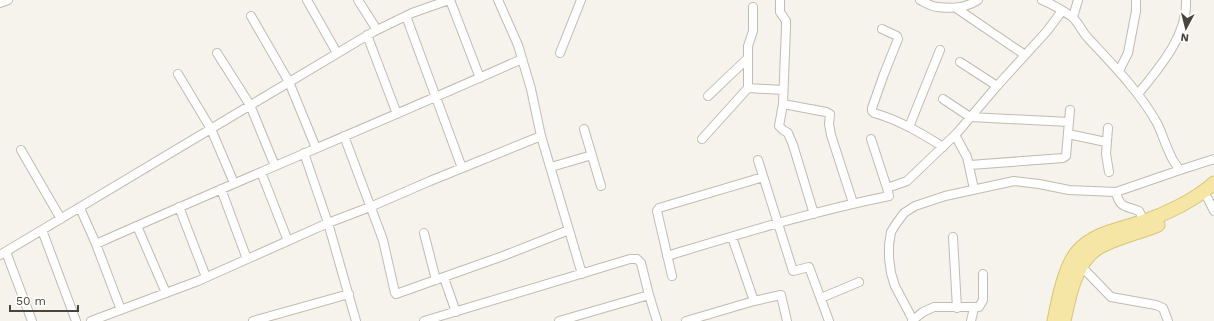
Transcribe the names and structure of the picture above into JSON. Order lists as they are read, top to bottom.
{
  "scale_bar": "50 m",
  "north": "bottom"
}
